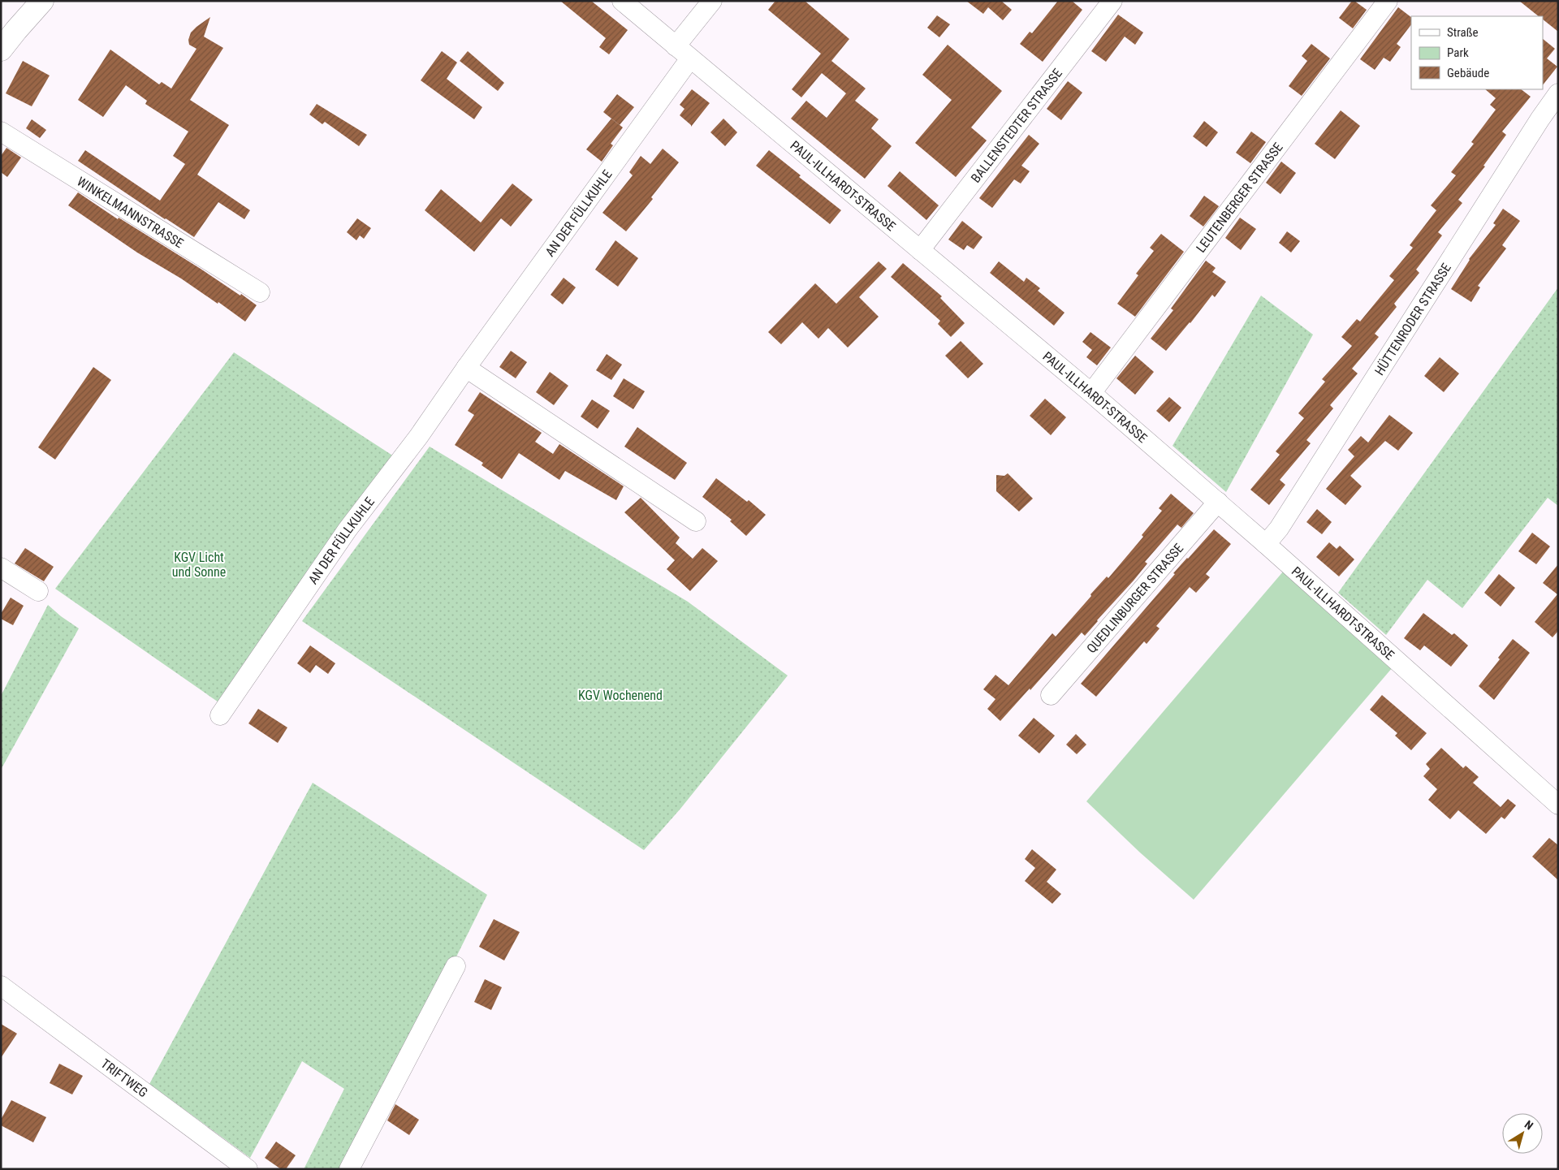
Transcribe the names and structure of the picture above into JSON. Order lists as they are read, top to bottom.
{
  "streets": {
    "street": [
      "BALLENSTEDTER STRASSE",
      "PAUL-ILLHARDT-STRASSE",
      "LEUTENBERGER STRASSE",
      "WINKELMANNSTRASSE",
      "AN DER FÜLLKUHLE",
      "HÜTTENRODER STRASSE",
      "QUEDLINBURGER STRASSE",
      "TRIFTWEG"
    ]
  },
  "crossings": [
    ["BALLENSTEDTER STRASSE", "PAUL-ILLHARDT-STRASSE"],
    ["PAUL-ILLHARDT-STRASSE", "LEUTENBERGER STRASSE"],
    ["PAUL-ILLHARDT-STRASSE", "AN DER FÜLLKUHLE"],
    ["PAUL-ILLHARDT-STRASSE", "HÜTTENRODER STRASSE"],
    ["PAUL-ILLHARDT-STRASSE", "QUEDLINBURGER STRASSE"]
  ],
  "parks": ["KGV Licht und Sonne", "KGV Wochenend"],
  "legend": ["Straße", "Park", "Gebäude"],
  "north": "top right"
}
